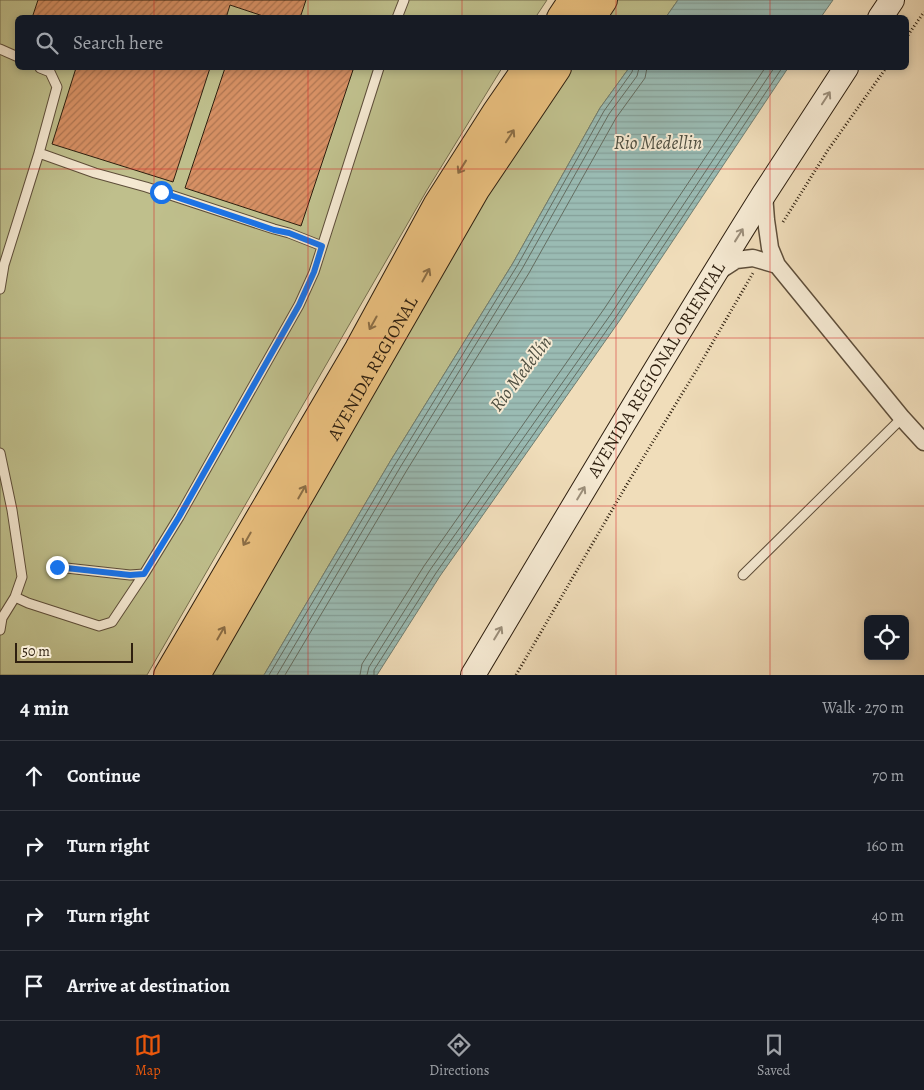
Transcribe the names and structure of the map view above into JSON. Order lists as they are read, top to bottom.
{
  "streets": {
    "highway": ["AVENIDA REGIONAL"],
    "main road": ["AVENIDA REGIONAL ORIENTAL"]
  },
  "one_way": ["AVENIDA REGIONAL ORIENTAL"],
  "water": ["Rio Medellin", "Río Medellín"],
  "scale_bar": "50 m",
  "page": {
    "search": "Search here",
    "scale": "50 m",
    "heading": ["4 min", "Walk · 270 m"],
    "list": [
      ["Continue", "70 m"],
      ["Turn right", "160 m"],
      ["Turn right", "40 m"],
      "Arrive at destination"
    ],
    "nav": ["Map", "Directions", "Saved"]
  }
}
